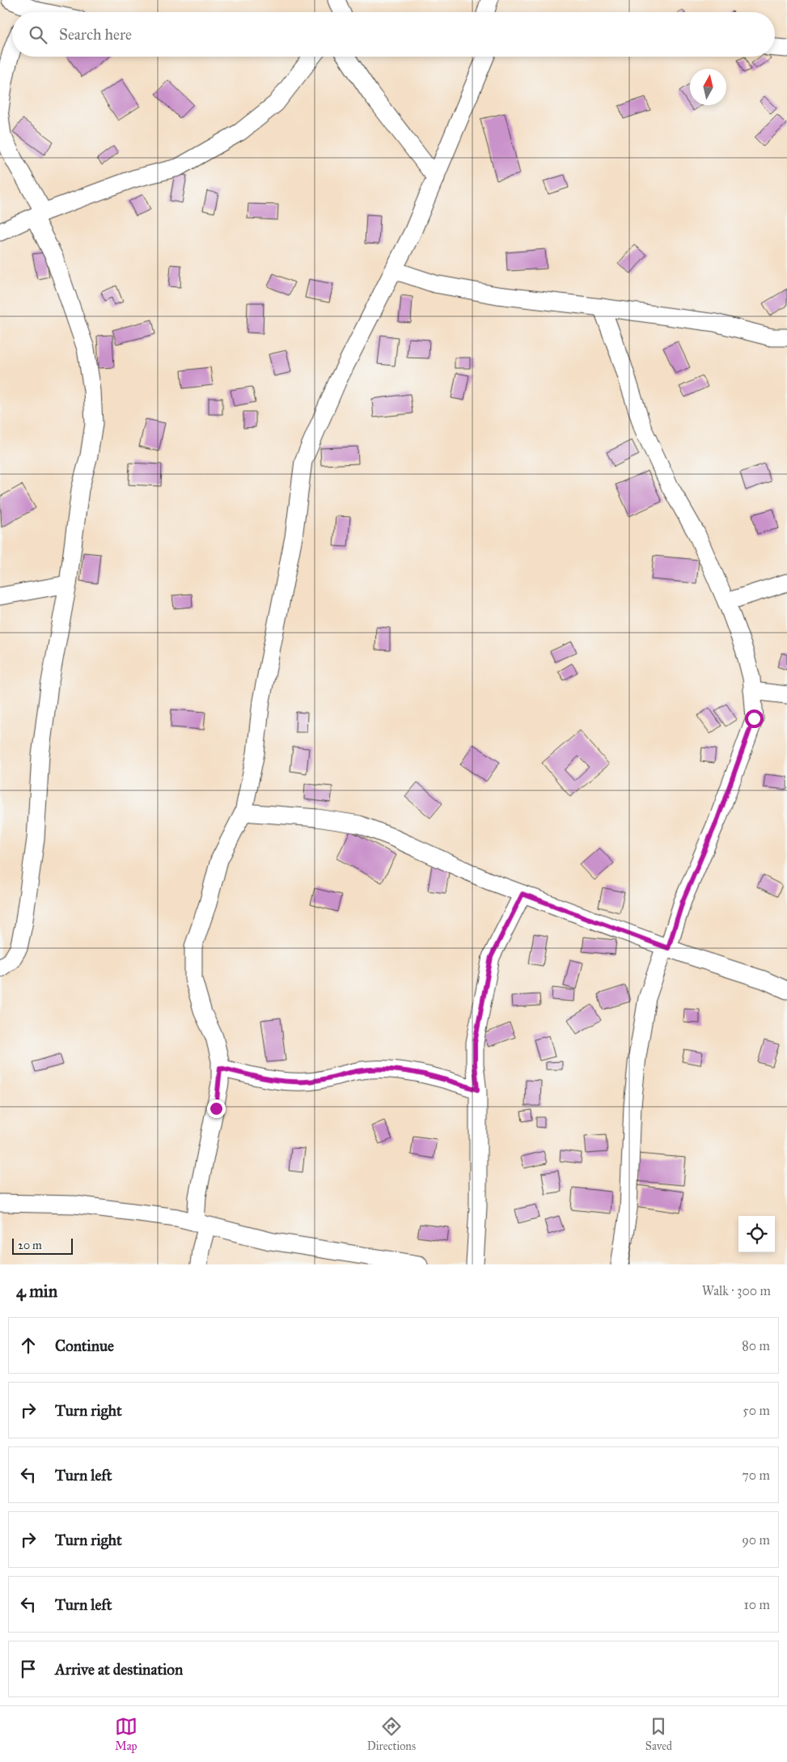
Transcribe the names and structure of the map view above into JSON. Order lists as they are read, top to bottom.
{
  "scale_bar": "20 m",
  "north": "top",
  "page": {
    "search": "Search here",
    "scale": "20 m",
    "heading": ["4 min", "Walk · 300 m"],
    "list": [
      ["Continue", "80 m"],
      ["Turn right", "50 m"],
      ["Turn left", "70 m"],
      ["Turn right", "90 m"],
      ["Turn left", "10 m"],
      "Arrive at destination"
    ],
    "nav": ["Map", "Directions", "Saved"]
  }
}
